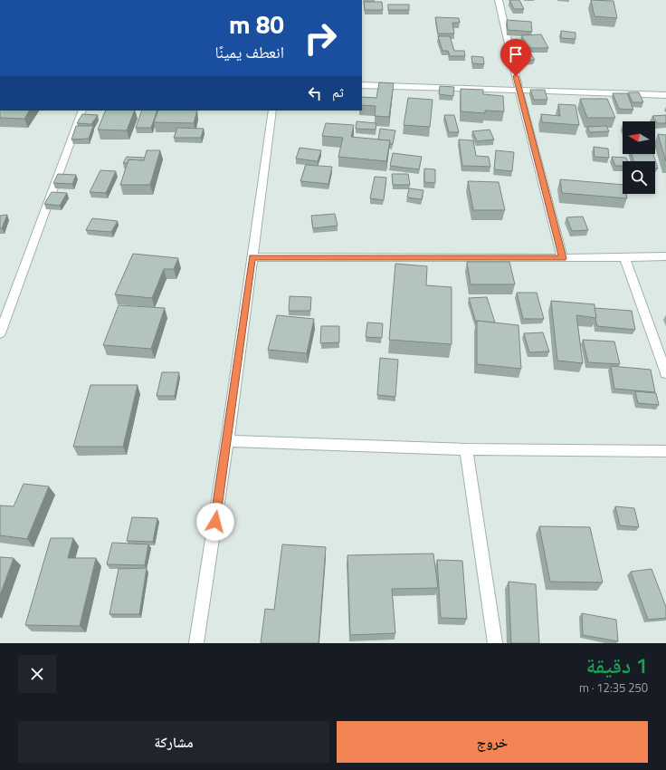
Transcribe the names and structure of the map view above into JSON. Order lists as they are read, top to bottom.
{
  "north": "left",
  "page": {
    "turn": ["80 m", "انعطف يمينًا"],
    "then": "ثم",
    "heading": ["1 دقيقة", "250 m · 12:35"],
    "buttons": ["خروج", "مشاركة"]
  }
}
